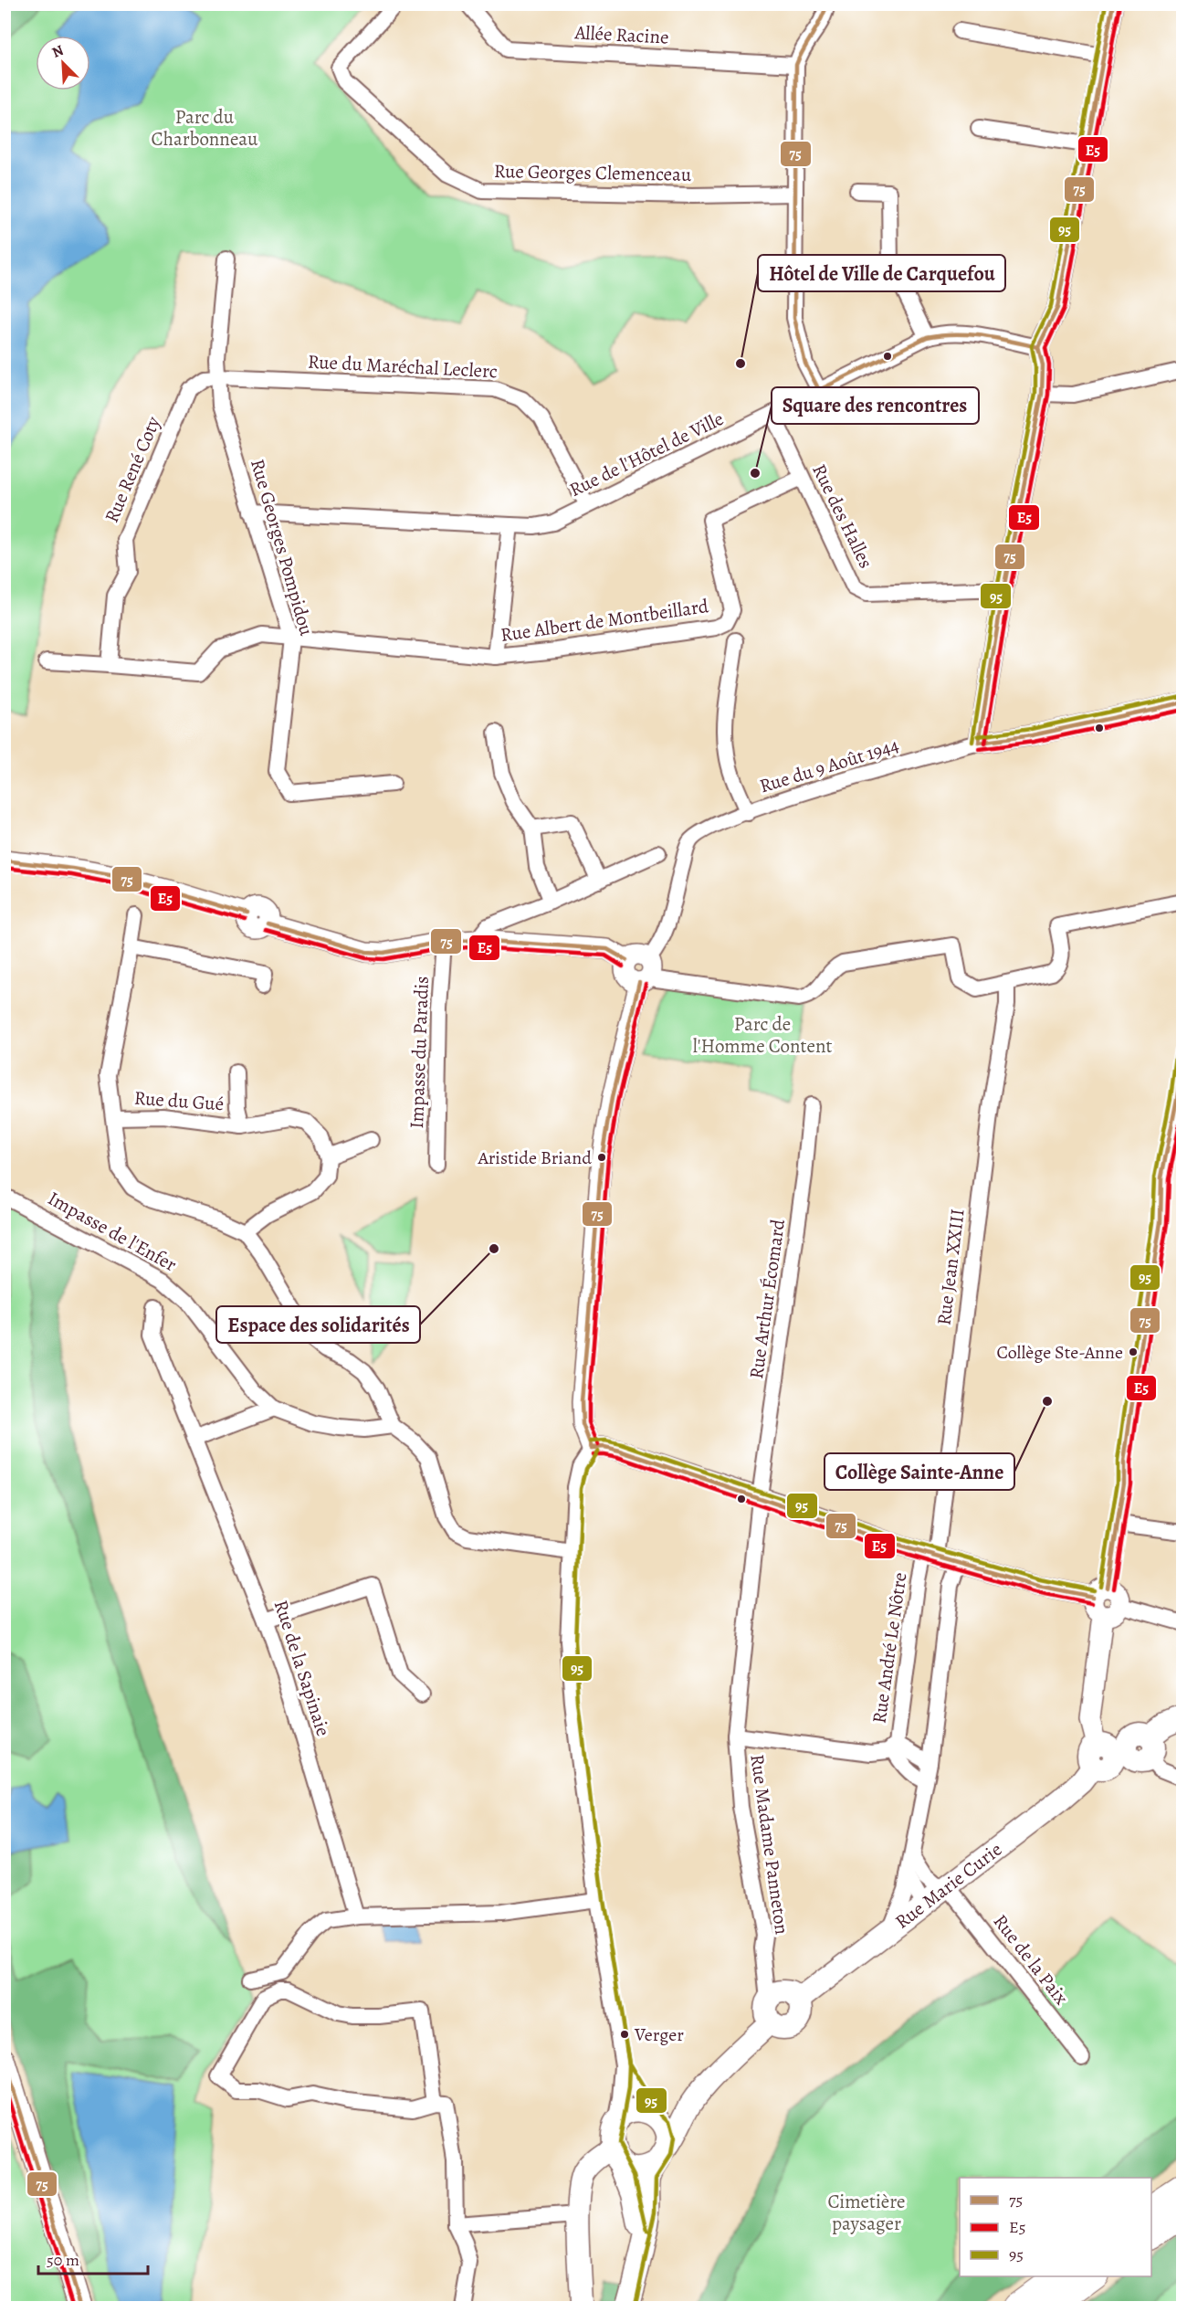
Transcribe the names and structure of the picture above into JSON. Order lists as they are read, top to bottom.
{
  "streets": {
    "main road": ["Rue Marie Curie"],
    "street": [
      "Allée Racine",
      "Rue Georges Clemenceau",
      "Rue du Maréchal Leclerc",
      "Rue de l'Hôtel de Ville",
      "Rue René Coty",
      "Rue des Halles",
      "Rue Georges Pompidou",
      "Rue Albert de Montbeillard",
      "Rue du 9 Août 1944",
      "Impasse du Paradis",
      "Rue du Gué",
      "Impasse de l'Enfer",
      "Rue Jean XXIII",
      "Rue Arthur Écomard",
      "Rue André Le Nôtre",
      "Rue de la Sapinaie",
      "Rue Madame Panneton",
      "Rue de la Paix"
    ]
  },
  "crossings": [
    ["Rue du Maréchal Leclerc", "Rue de l'Hôtel de Ville"],
    ["Rue du Maréchal Leclerc", "Rue René Coty"],
    ["Rue du Maréchal Leclerc", "Rue Georges Pompidou"],
    ["Rue de l'Hôtel de Ville", "Rue des Halles"],
    ["Rue de l'Hôtel de Ville", "Rue Georges Pompidou"],
    ["Rue René Coty", "Rue Georges Pompidou"],
    ["Rue des Halles", "Rue Albert de Montbeillard"],
    ["Rue Georges Pompidou", "Rue Albert de Montbeillard"],
    ["Rue Jean XXIII", "Rue André Le Nôtre"],
    ["Rue Arthur Écomard", "Rue Madame Panneton"],
    ["Rue Madame Panneton", "Rue Marie Curie"],
    ["Rue Marie Curie", "Rue de la Paix"]
  ],
  "parks": ["Parc du Charbonneau", "Parc de l'Homme Content", "Cimetière paysager"],
  "places": [
    "Hôtel de Ville de Carquefou",
    "Square des rencontres",
    "Aristide Briand",
    "Espace des solidarités",
    "Collège Ste-Anne",
    "Collège Sainte-Anne",
    "Verger"
  ],
  "lines": ["transit line 75", "transit line 95", "transit line E5"],
  "legend": ["75", "E5", "95"],
  "scale_bar": "50 m",
  "north": "top left"
}
